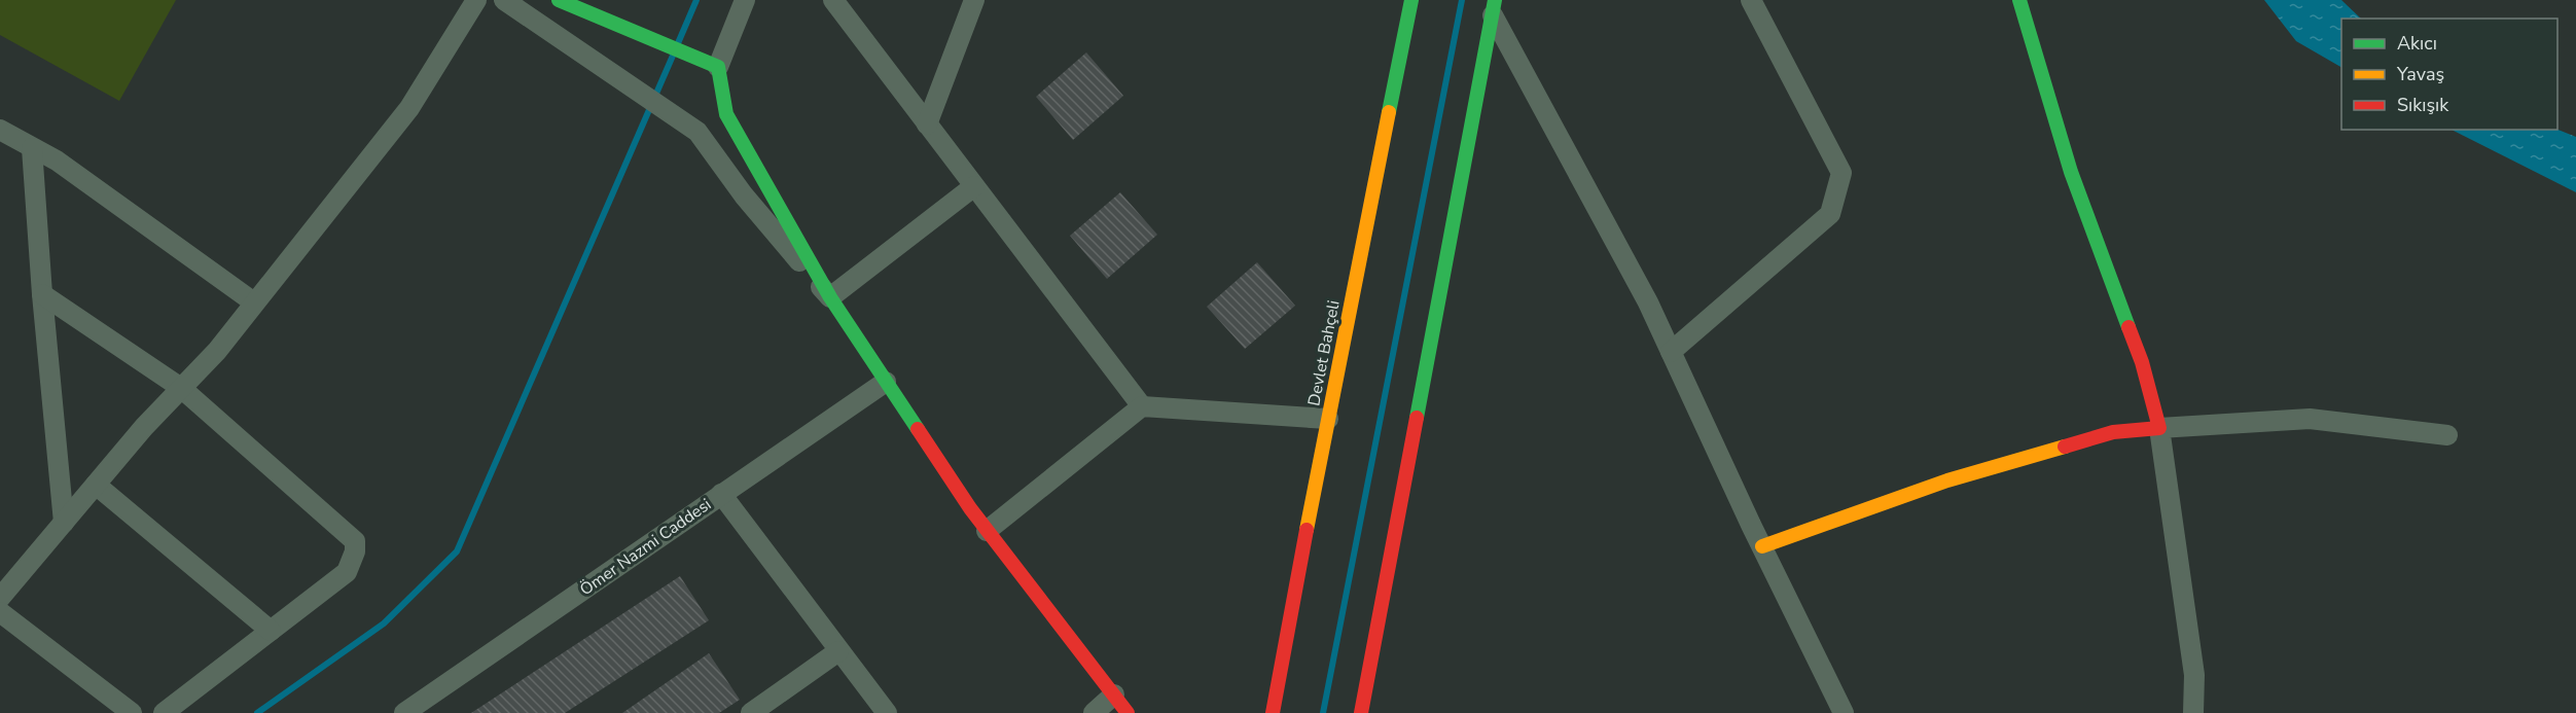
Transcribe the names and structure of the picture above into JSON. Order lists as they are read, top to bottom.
{
  "streets": {
    "street": ["Devlet Bahçeli", "Ömer Nazmi Caddesi"]
  },
  "legend": ["Akıcı", "Yavaş", "Sıkışık"]
}
